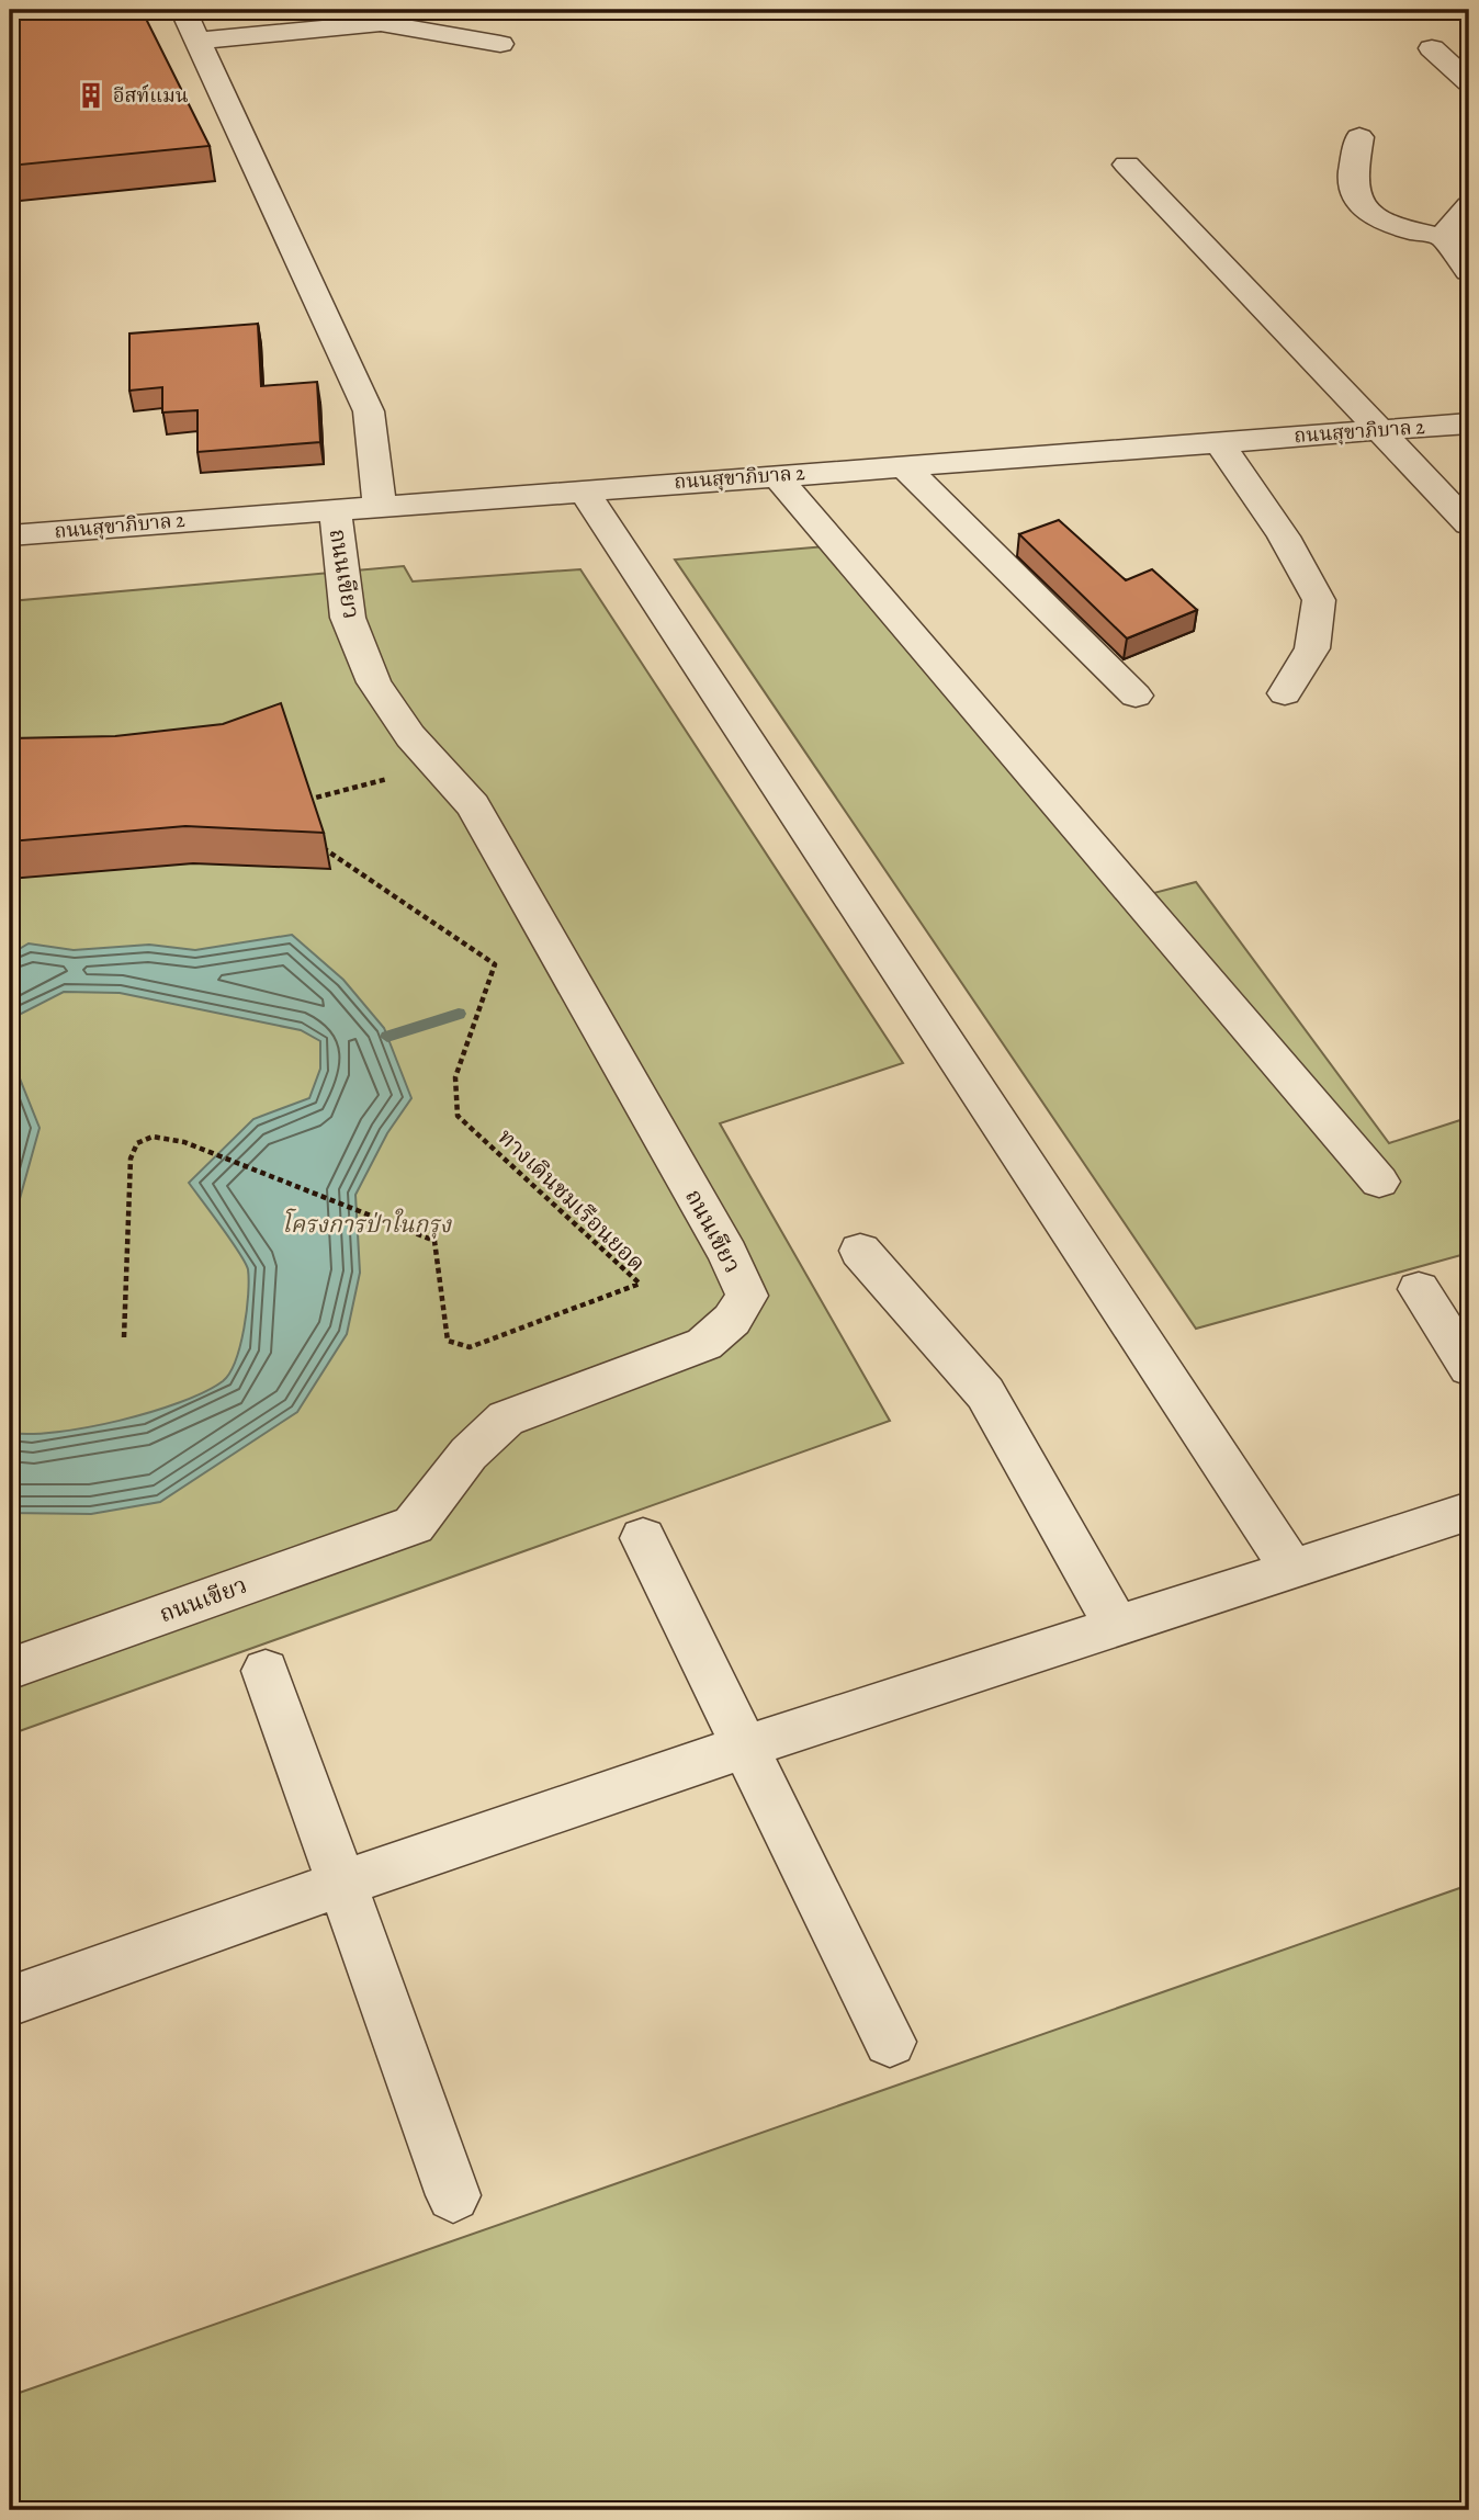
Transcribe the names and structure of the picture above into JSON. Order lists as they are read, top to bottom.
{
  "streets": {
    "street": ["ถนนสุขาภิบาล 2", "ถนนเขียว"],
    "path": ["ทางเดินชมเรือนยอด"]
  },
  "crossings": [
    ["ถนนสุขาภิบาล 2", "ถนนเขียว"]
  ],
  "parks": ["โครงการป่าในกรุง"],
  "places": {
    "building": ["อีสท์แมน"]
  }
}
